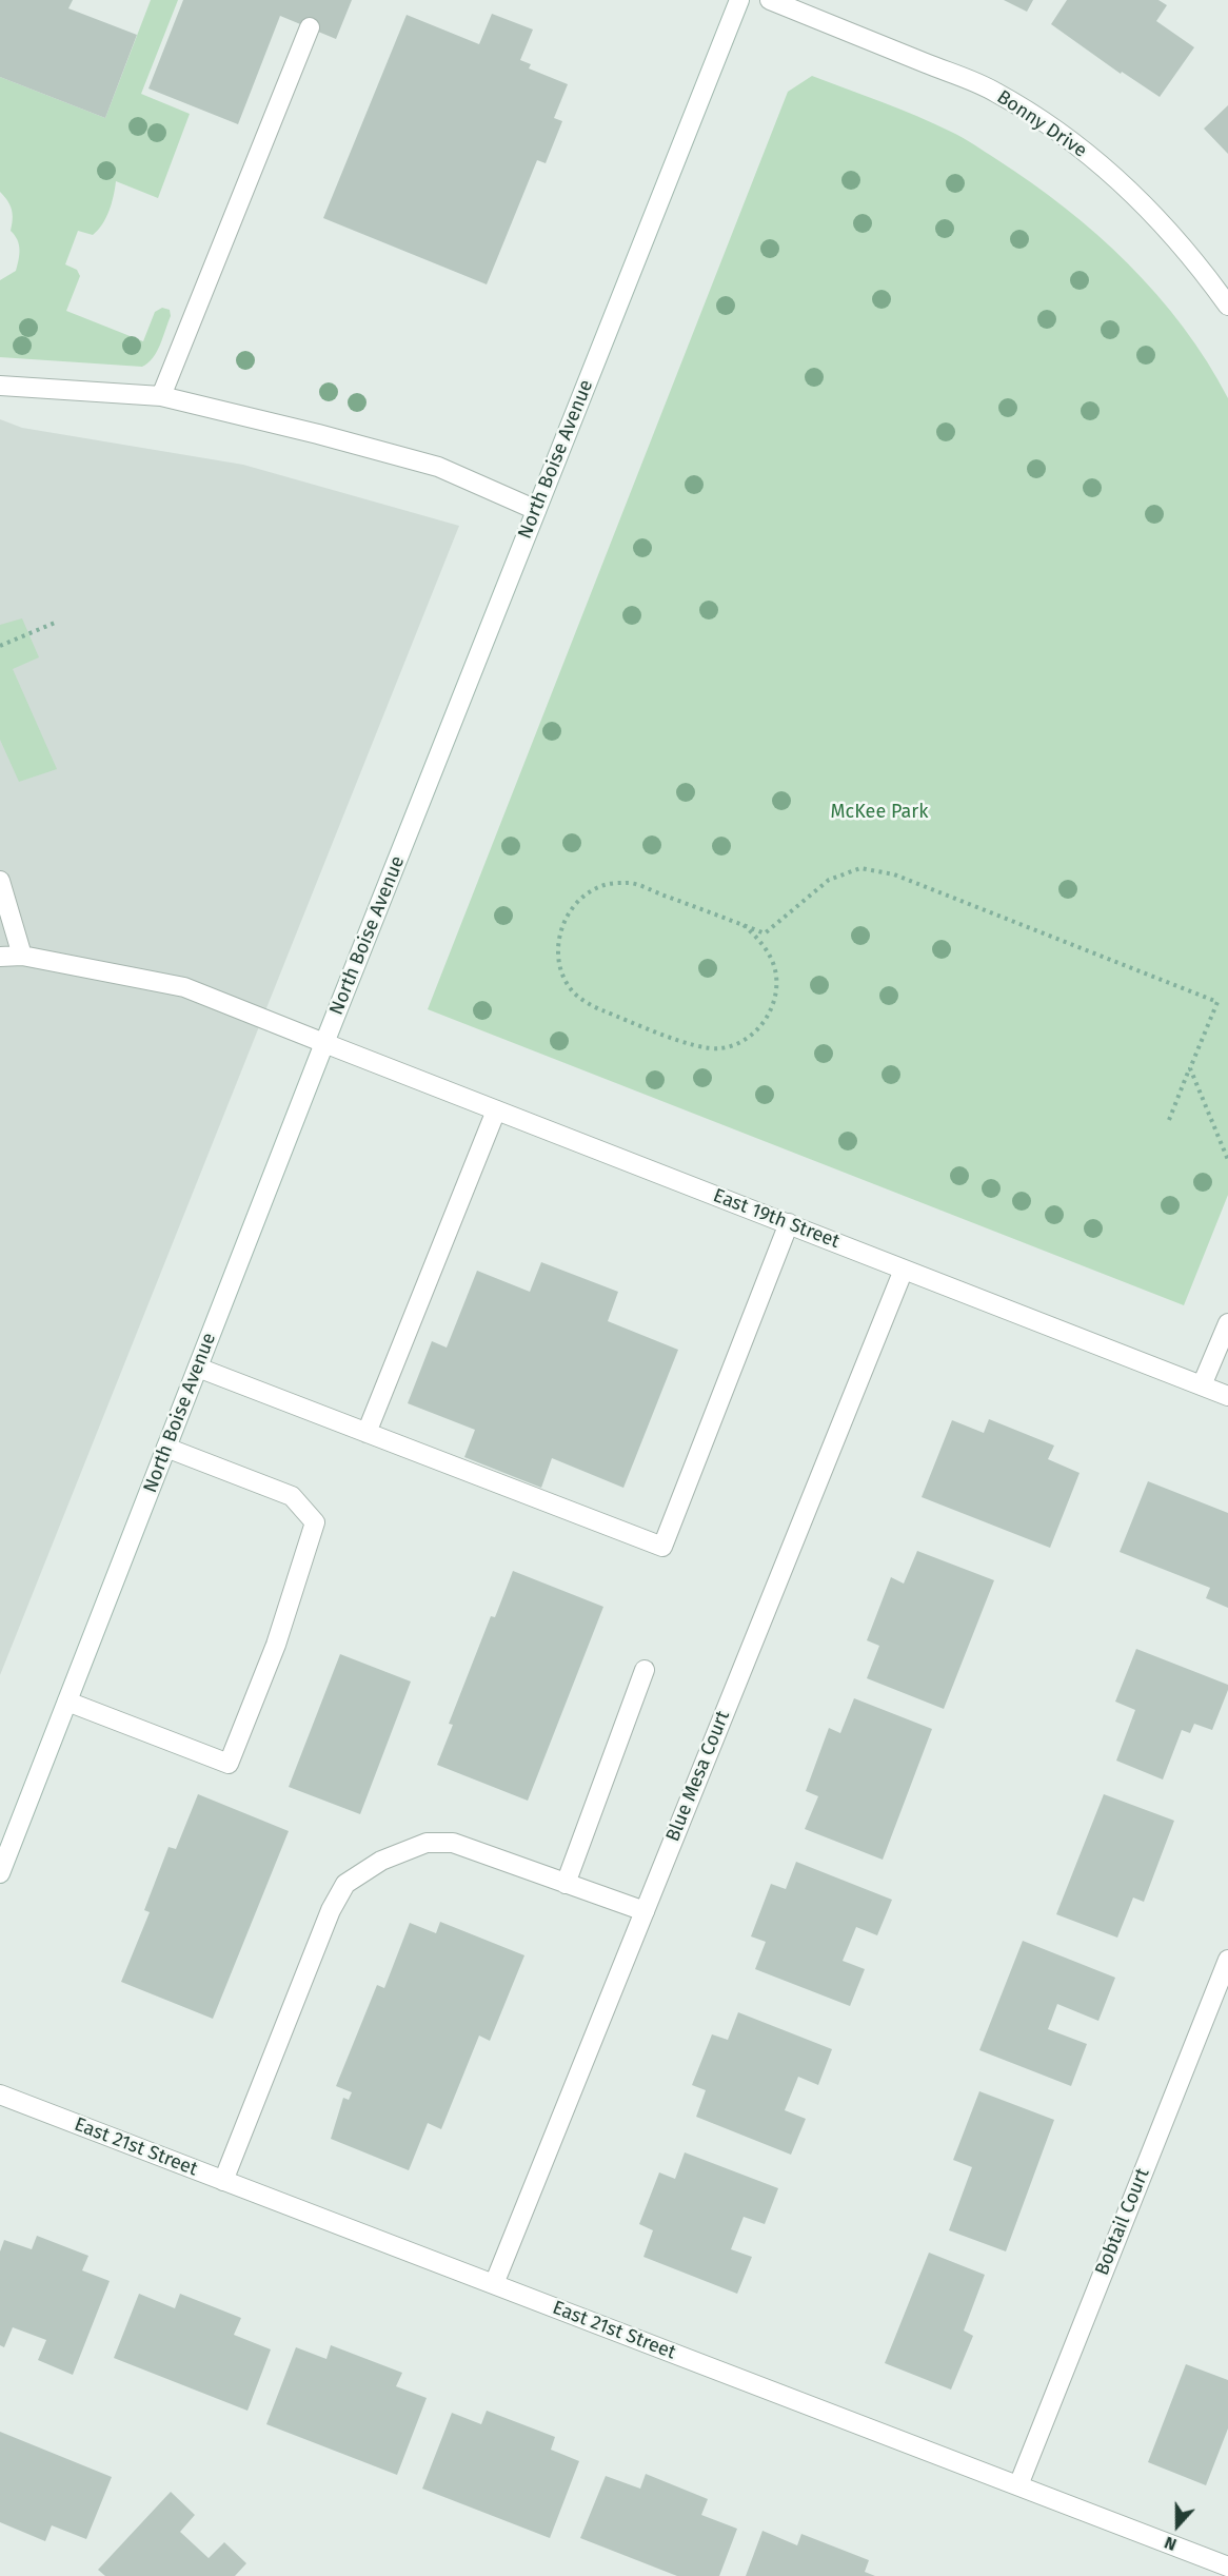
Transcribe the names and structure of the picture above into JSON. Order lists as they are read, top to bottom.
{
  "streets": {
    "street": [
      "Bonny Drive",
      "North Boise Avenue",
      "East 19th Street",
      "Blue Mesa Court",
      "East 21st Street",
      "Bobtail Court"
    ]
  },
  "crossings": [
    ["North Boise Avenue", "East 19th Street"],
    ["East 19th Street", "Blue Mesa Court"],
    ["Blue Mesa Court", "East 21st Street"],
    ["East 21st Street", "Bobtail Court"]
  ],
  "parks": ["McKee Park"],
  "north": "bottom"
}
